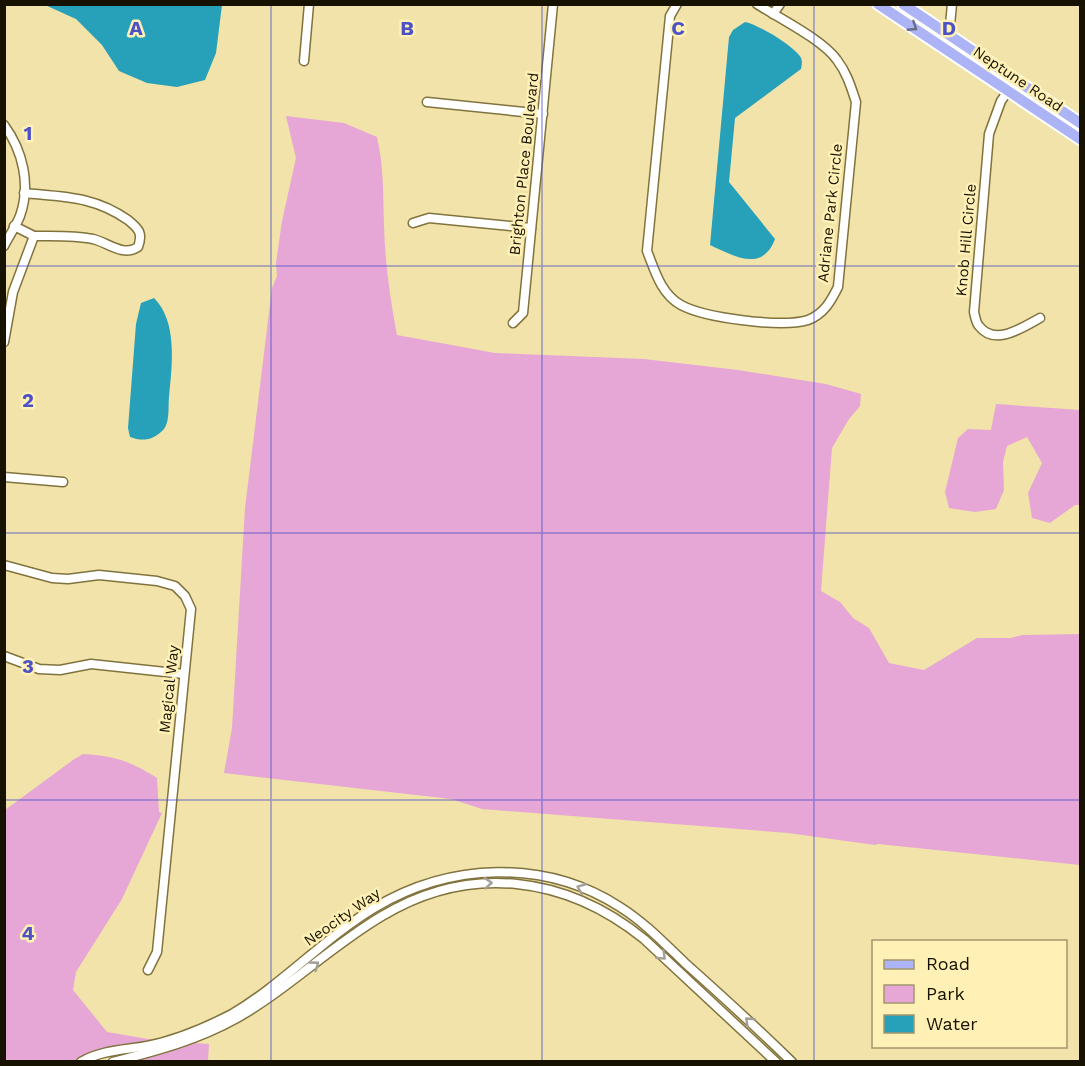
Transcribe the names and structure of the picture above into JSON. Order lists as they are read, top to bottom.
{
  "streets": {
    "main road": ["Neptune Road"],
    "street": [
      "Brighton Place Boulevard",
      "Adriane Park Circle",
      "Knob Hill Circle",
      "Magical Way",
      "Neocity Way"
    ]
  },
  "crossings": [
    ["Neptune Road", "Knob Hill Circle"]
  ],
  "legend": ["Road", "Park", "Water"],
  "grid": {
    "columns": [
      "A",
      "B",
      "C",
      "D"
    ],
    "rows": [
      "1",
      "2",
      "3",
      "4"
    ]
  }
}
